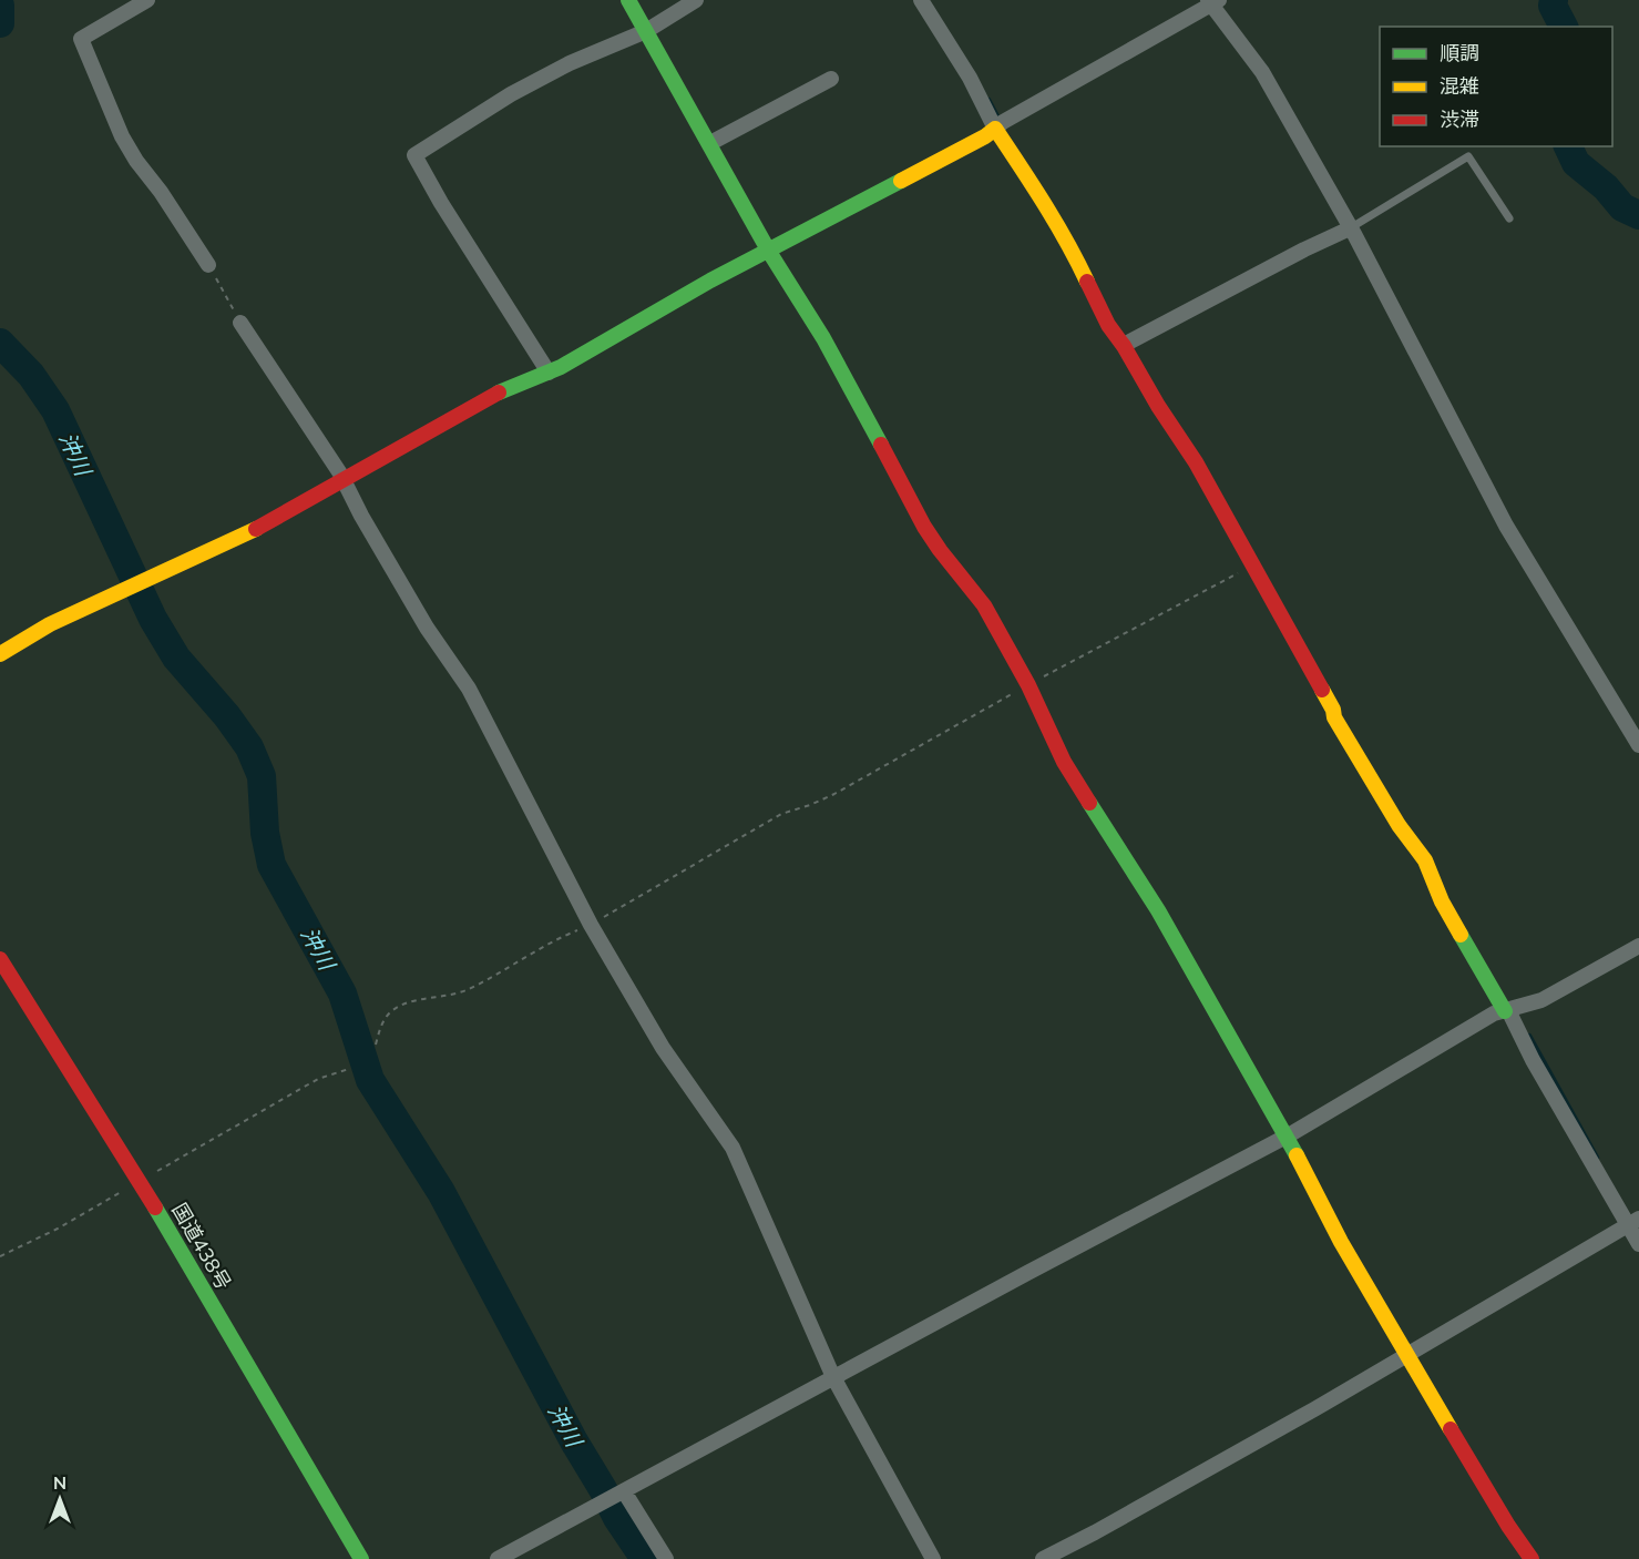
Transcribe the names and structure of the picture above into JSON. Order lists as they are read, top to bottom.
{
  "streets": {
    "main road": ["国道438号"]
  },
  "water": ["沖川"],
  "legend": ["順調", "混雑", "渋滞"],
  "north": "top"
}
